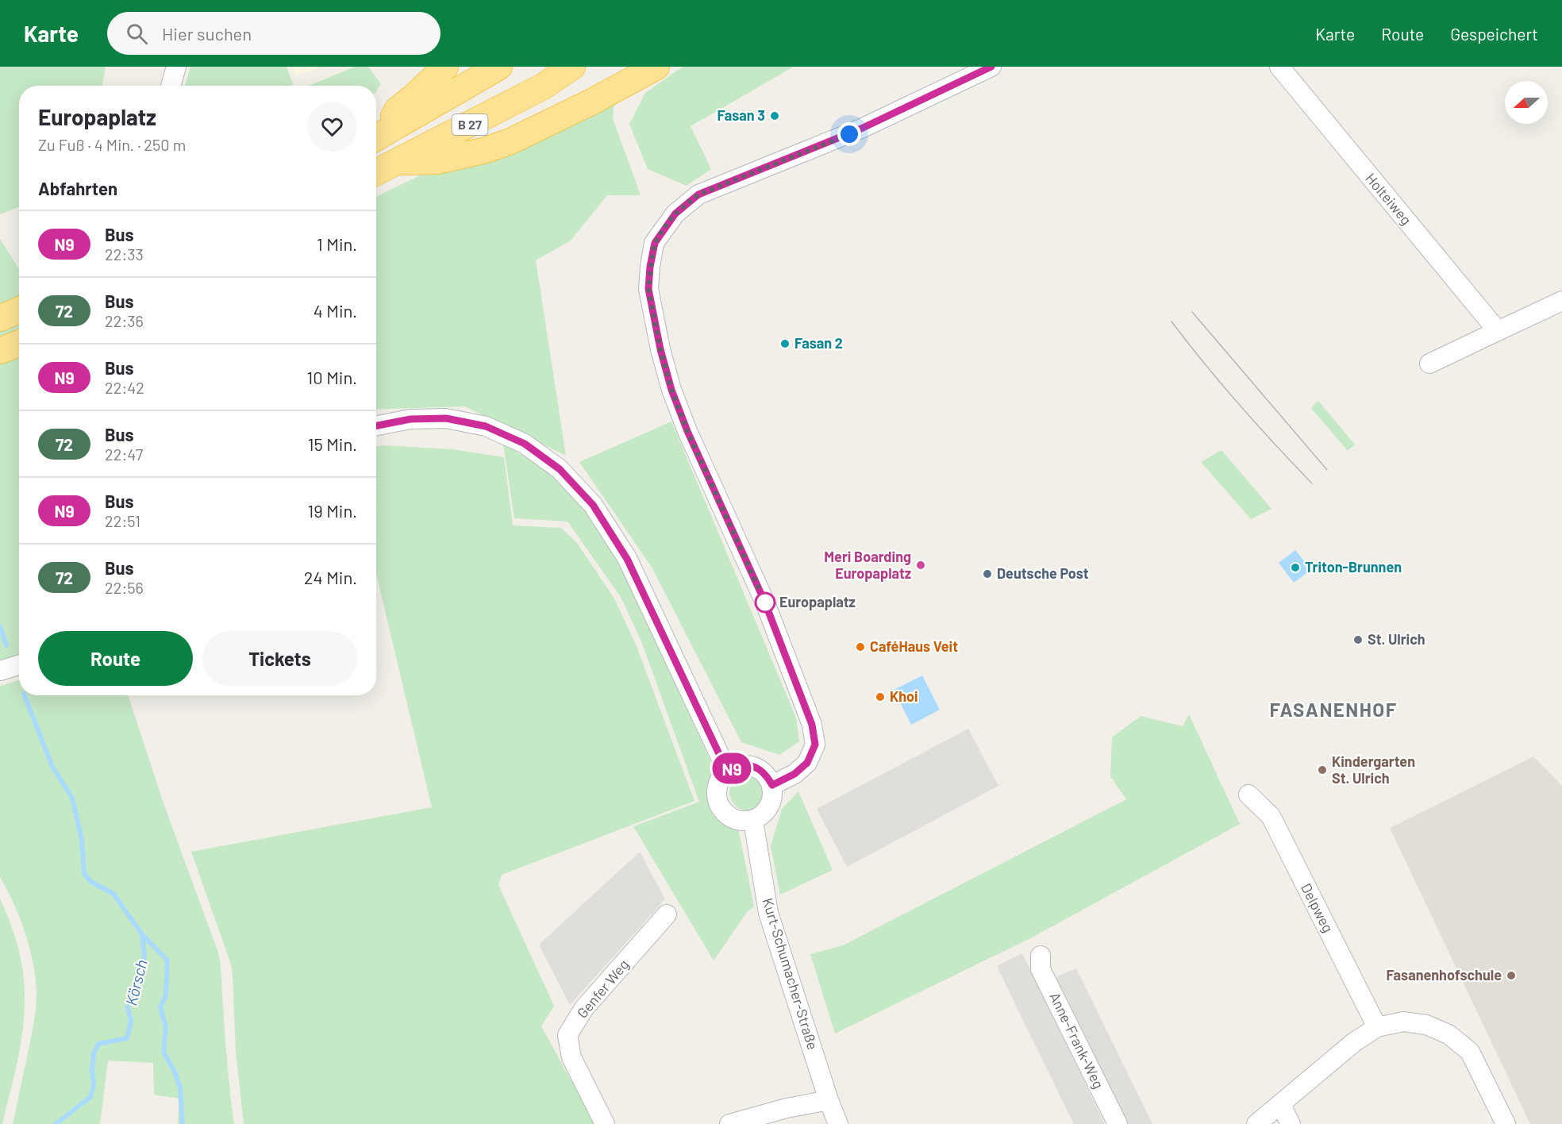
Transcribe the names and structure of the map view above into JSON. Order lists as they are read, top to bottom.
{
  "streets": {
    "highway": ["B 27"],
    "street": [
      "Holteiweg",
      "Delpweg",
      "Kurt-Schumacher-Straße",
      "Genfer Weg",
      "Anne-Frank-Weg"
    ]
  },
  "districts": ["FASANENHOF"],
  "water": ["Körsch"],
  "places": [
    "Fasan 3",
    "Fasan 2",
    "Meri Boarding Europaplatz",
    "Triton-Brunnen",
    "Deutsche Post",
    "Europaplatz",
    "St. Ulrich",
    "CaféHaus Veit",
    "Khoi",
    "Kindergarten St. Ulrich",
    "Fasanenhofschule"
  ],
  "lines": ["bus line N9"],
  "north": "left",
  "page": {
    "header": "Karte",
    "search": "Hier suchen",
    "nav": ["Karte", "Route", "Gespeichert"],
    "on_map": "N9",
    "heading": [
      ["Europaplatz", "Zu Fuß · 4 Min. · 250 m"],
      "Abfahrten"
    ],
    "list": [
      {
        "mark": "N9",
        "name": "Bus",
        "note": "22:33",
        "value": "1 Min."
      },
      {
        "mark": "72",
        "name": "Bus",
        "note": "22:36",
        "value": "4 Min."
      },
      {
        "mark": "N9",
        "name": "Bus",
        "note": "22:42",
        "value": "10 Min."
      },
      {
        "mark": "72",
        "name": "Bus",
        "note": "22:47",
        "value": "15 Min."
      },
      {
        "mark": "N9",
        "name": "Bus",
        "note": "22:51",
        "value": "19 Min."
      },
      {
        "mark": "72",
        "name": "Bus",
        "note": "22:56",
        "value": "24 Min."
      }
    ],
    "buttons": ["Route", "Tickets"]
  }
}
